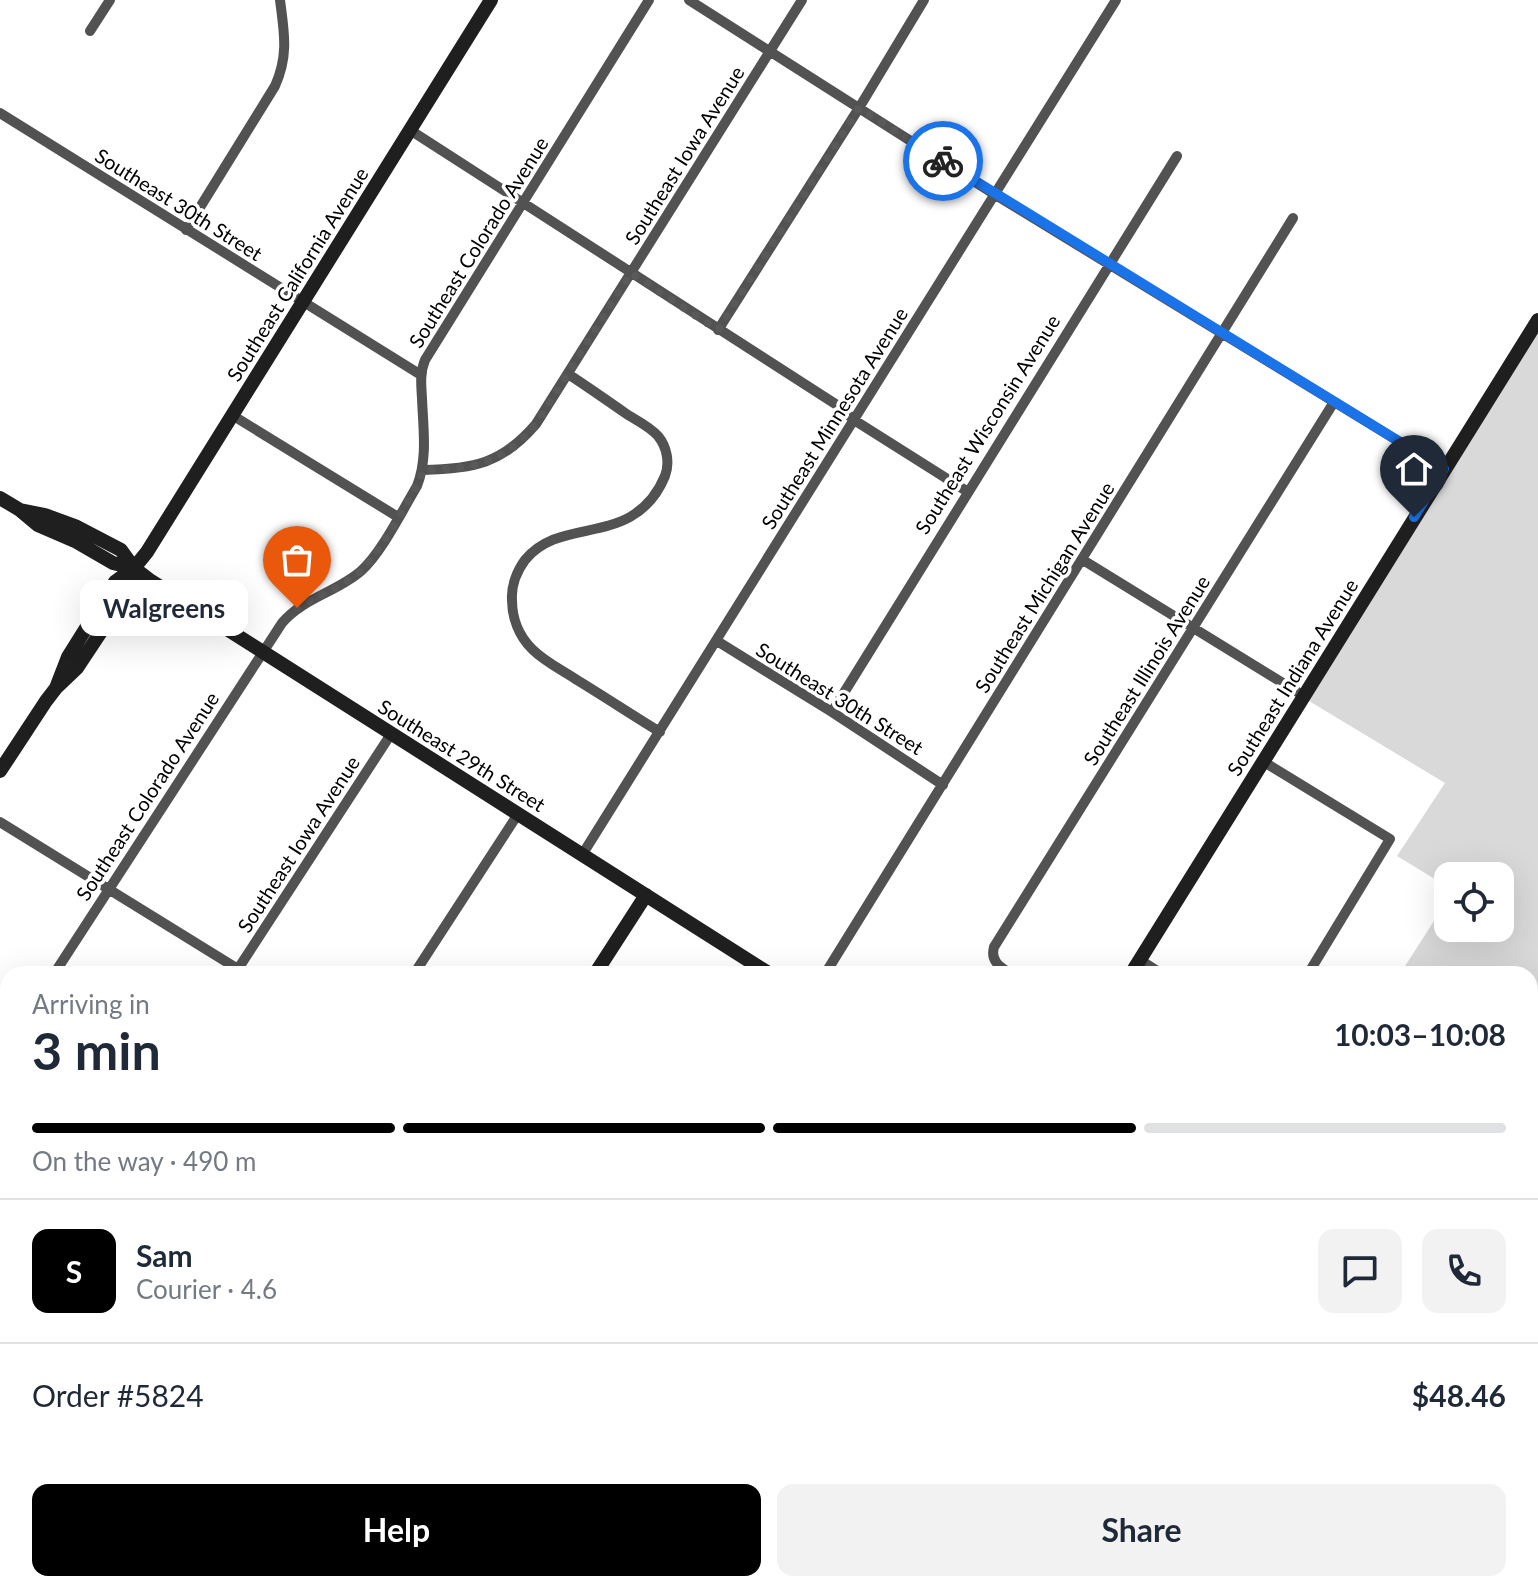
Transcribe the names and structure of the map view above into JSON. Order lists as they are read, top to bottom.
{
  "streets": {
    "main road": ["Southeast California Avenue", "Southeast Indiana Avenue", "Southeast 29th Street"],
    "street": [
      "Southeast Iowa Avenue",
      "Southeast 30th Street",
      "Southeast Colorado Avenue",
      "Southeast Minnesota Avenue",
      "Southeast Wisconsin Avenue",
      "Southeast Michigan Avenue",
      "Southeast Illinois Avenue"
    ]
  },
  "crossings": [
    ["Southeast Iowa Avenue", "Southeast Colorado Avenue"],
    ["Southeast Iowa Avenue", "Southeast 29th Street"],
    ["Southeast 30th Street", "Southeast Colorado Avenue"],
    ["Southeast 30th Street", "Southeast California Avenue"],
    ["Southeast 30th Street", "Southeast Minnesota Avenue"],
    ["Southeast 30th Street", "Southeast Wisconsin Avenue"],
    ["Southeast 30th Street", "Southeast Michigan Avenue"],
    ["Southeast Colorado Avenue", "Southeast 29th Street"],
    ["Southeast California Avenue", "Southeast 29th Street"],
    ["Southeast Minnesota Avenue", "Southeast 29th Street"]
  ],
  "places": ["Walgreens"],
  "page": {
    "bubble": "Walgreens",
    "heading": ["3 min", "Arriving in", "10:03–10:08"],
    "panel": [
      "Sam",
      "Courier · 4.6",
      "Order #5824",
      "$48.46"
    ],
    "bar": "On the way · 490 m",
    "round": "S",
    "buttons": ["Help", "Share"]
  }
}
